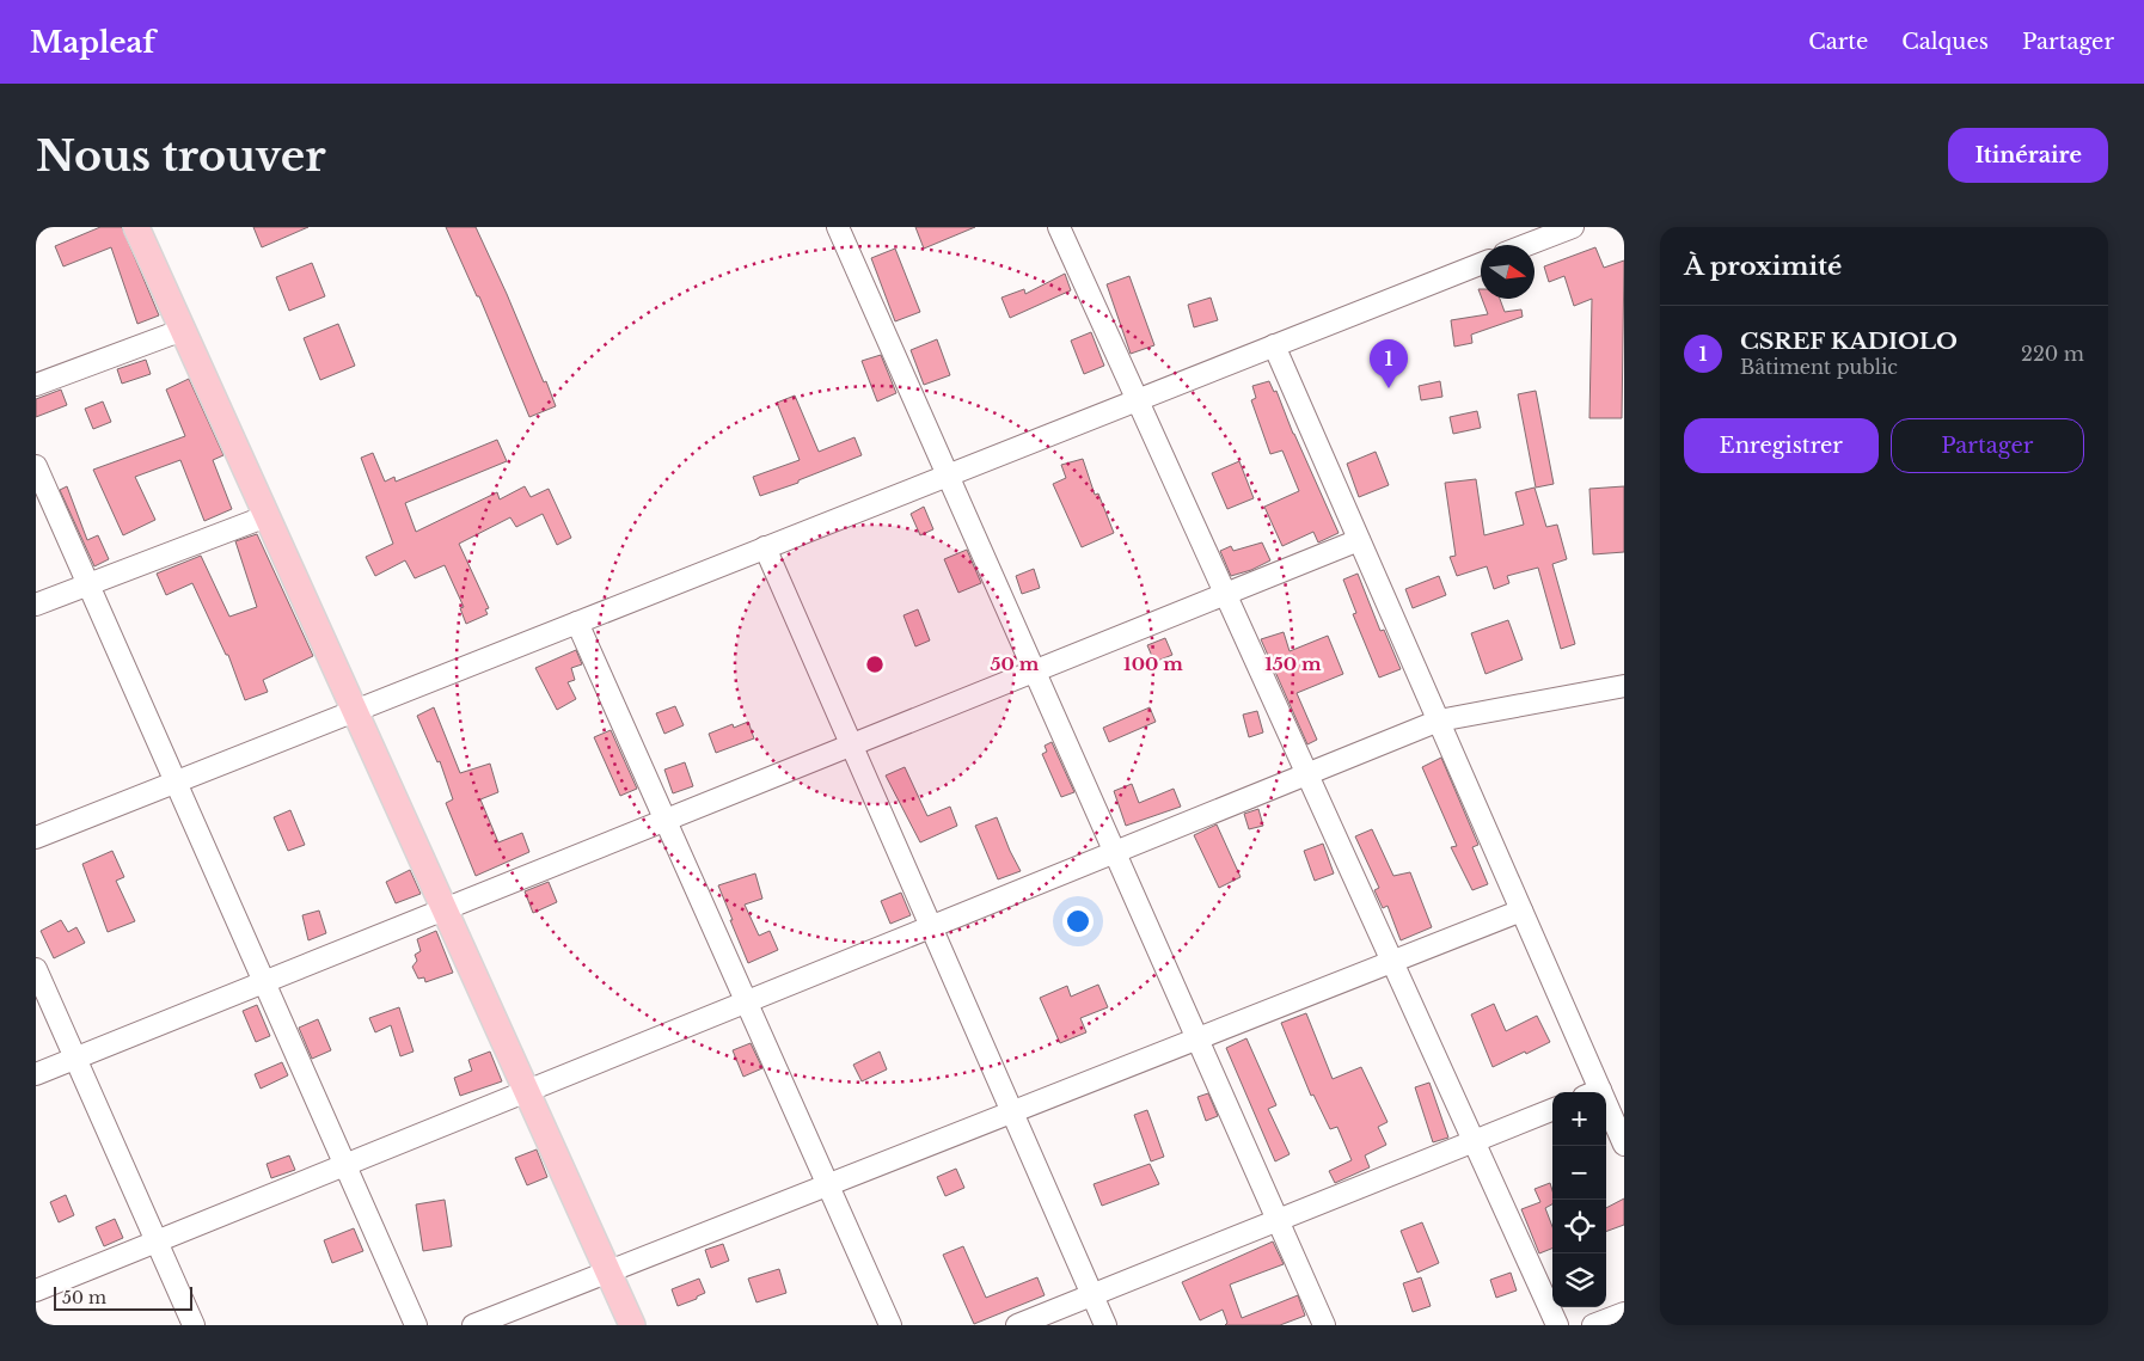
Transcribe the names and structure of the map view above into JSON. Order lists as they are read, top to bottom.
{
  "scale_bar": "50 m",
  "north": "right",
  "page": {
    "header": "Mapleaf",
    "nav": ["Carte", "Calques", "Partager"],
    "buttons": [
      "Itinéraire",
      ["Enregistrer", "Partager"]
    ],
    "title": "Nous trouver",
    "heading": "À proximité",
    "list": [
      {
        "mark": "1",
        "name": "CSREF KADIOLO",
        "note": "Bâtiment public",
        "value": "220 m"
      }
    ],
    "pins": "1",
    "map_buttons": ["+", "−"],
    "scale": "50 m"
  },
  "rings": ["50 m", "100 m", "150 m"]
}
